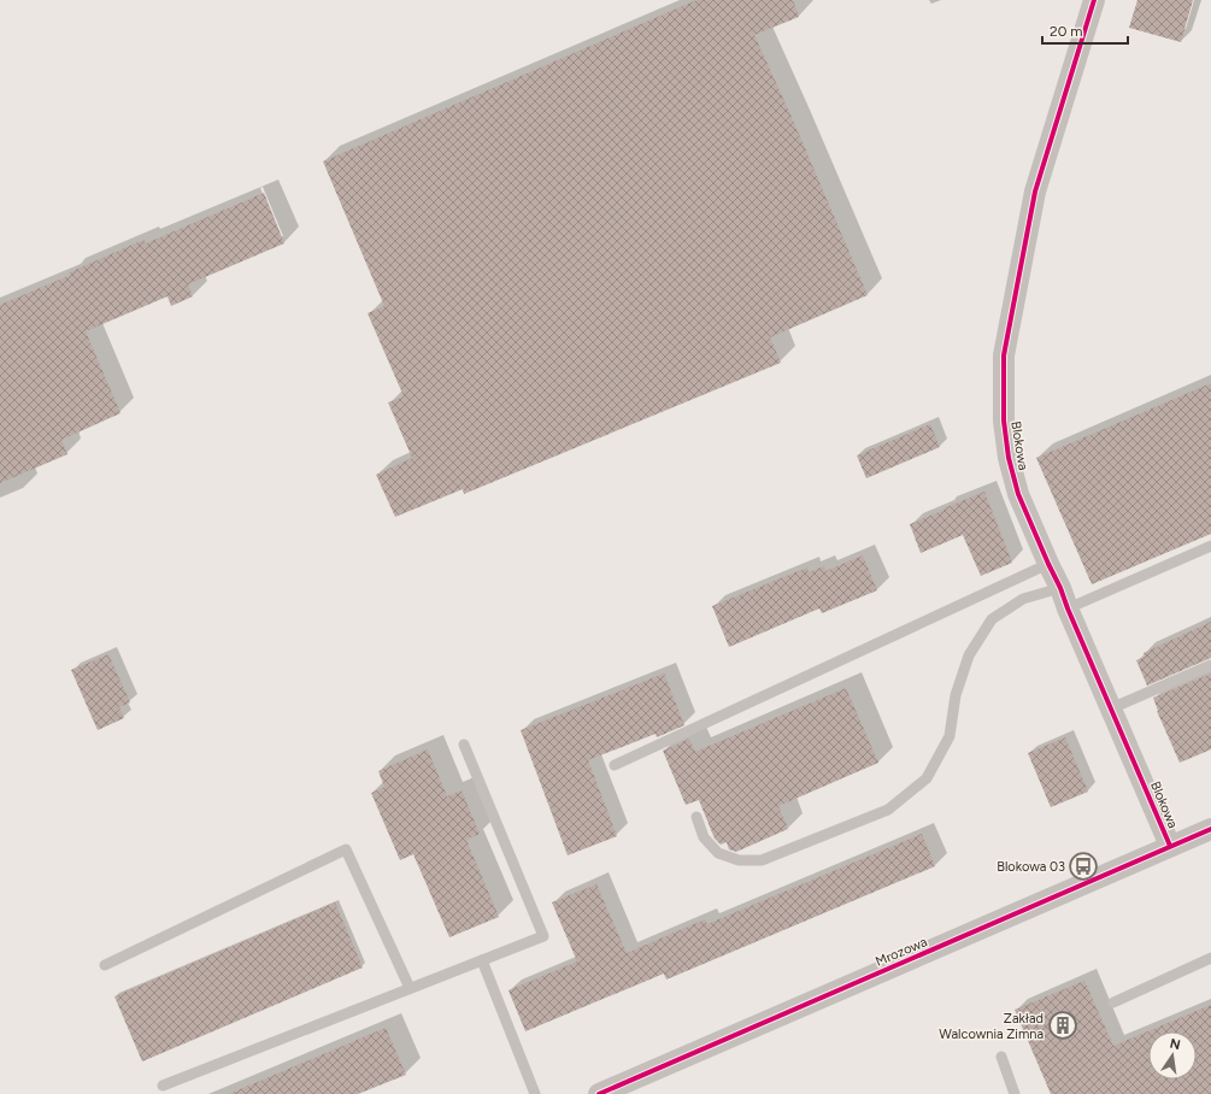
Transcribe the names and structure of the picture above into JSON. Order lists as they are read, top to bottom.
{
  "streets": {
    "street": ["Blokowa", "Mrozowa"]
  },
  "crossings": [
    ["Blokowa", "Mrozowa"]
  ],
  "places": {
    "bus stop": ["Blokowa 03"],
    "building": ["Zakład Walcownia Zimna"]
  },
  "scale_bar": "20 m",
  "north": "top"
}
